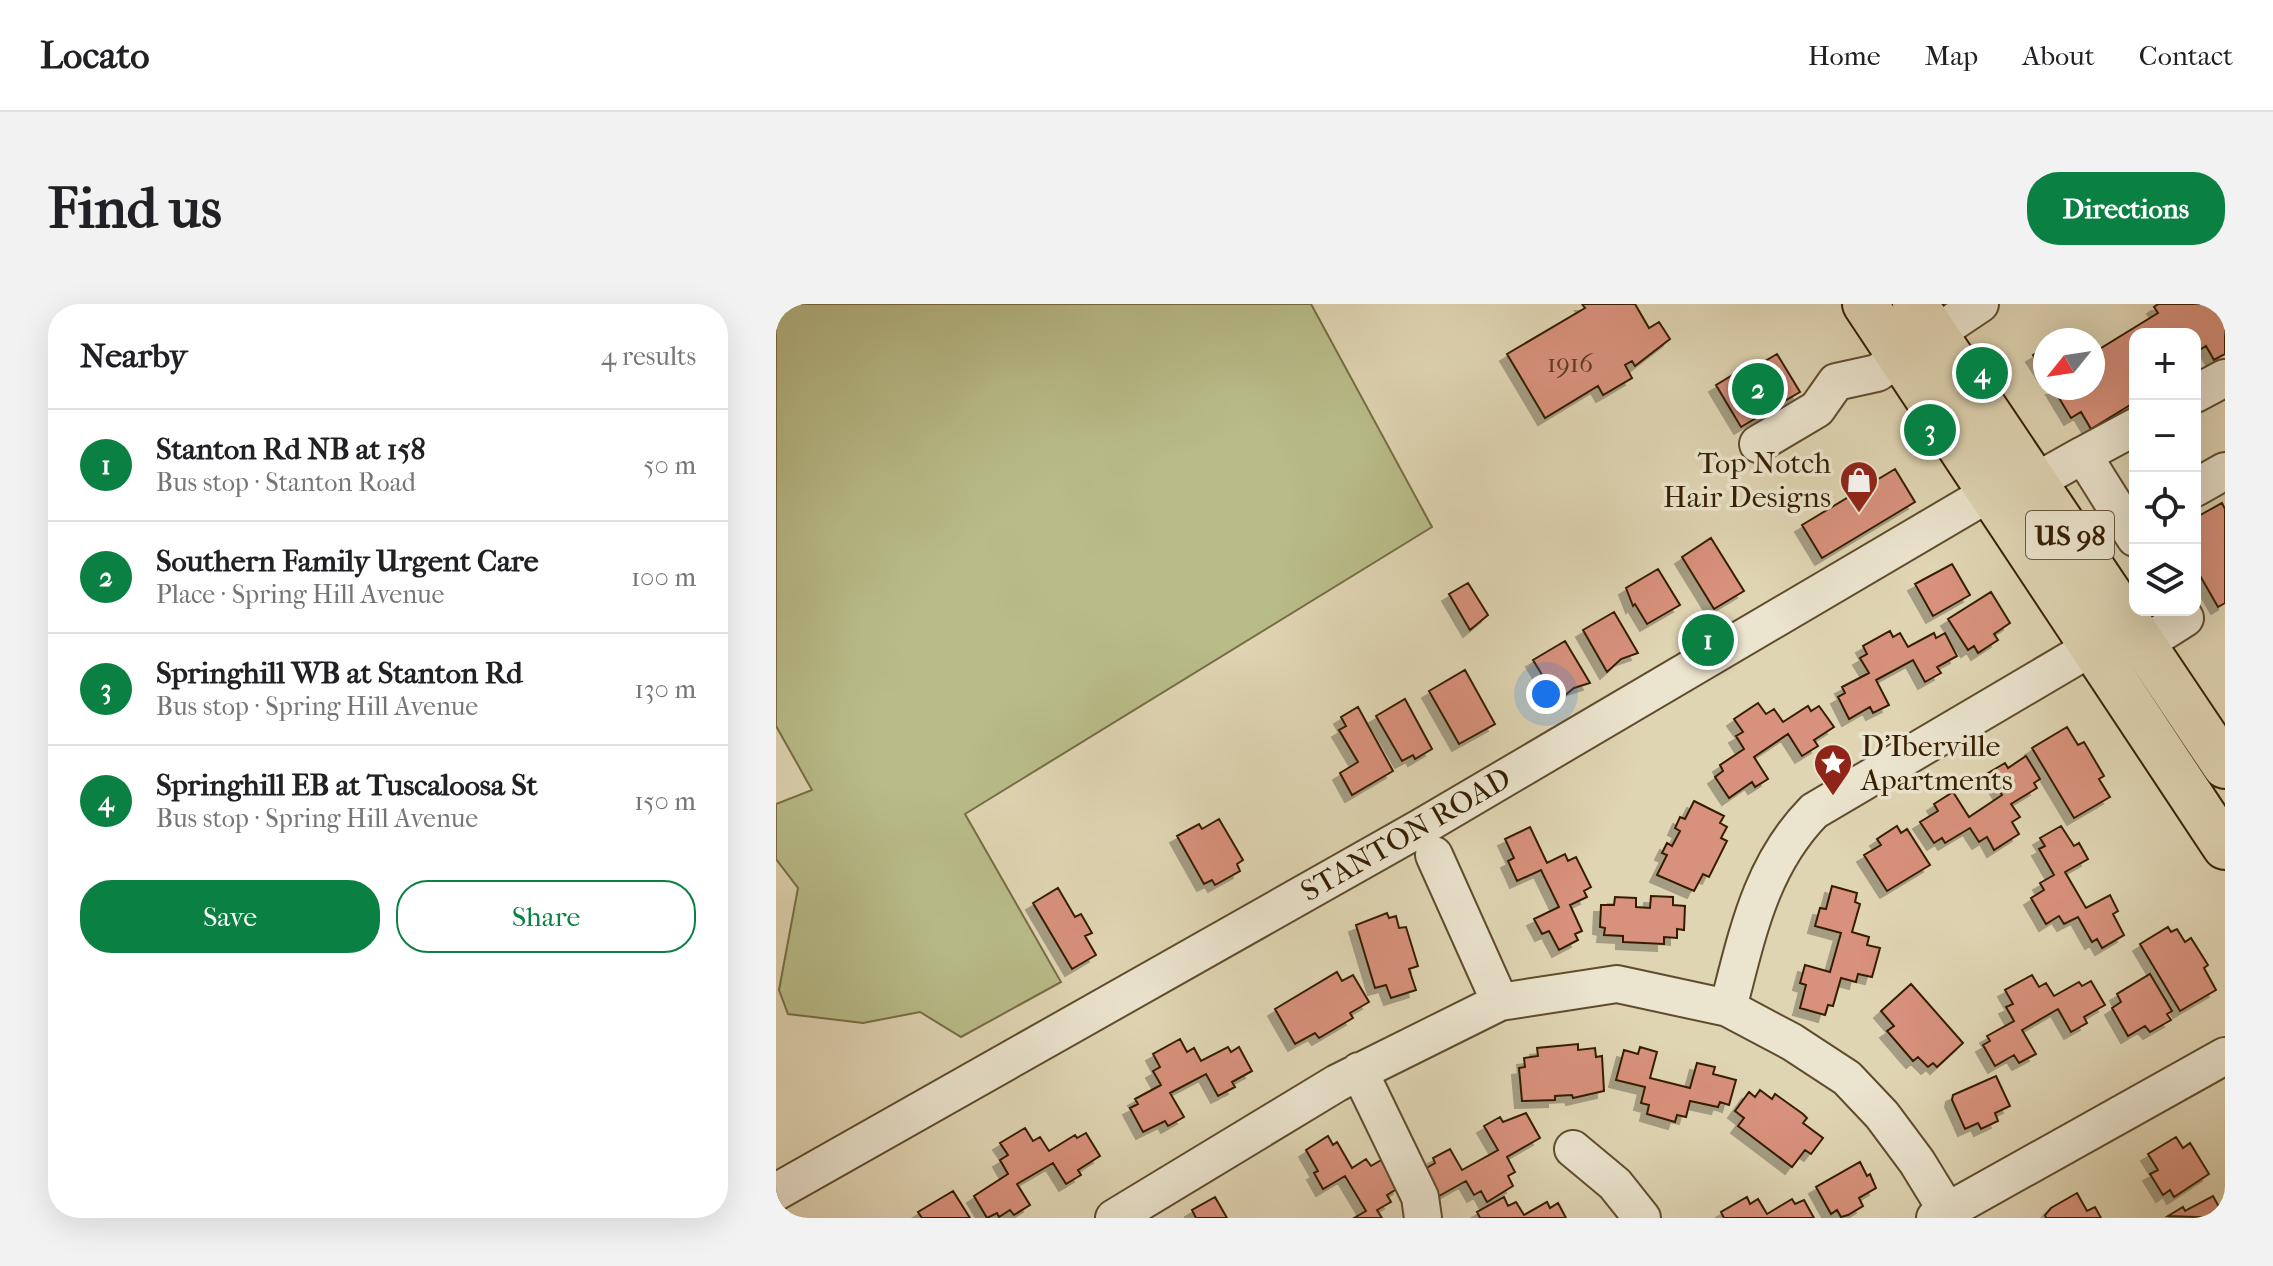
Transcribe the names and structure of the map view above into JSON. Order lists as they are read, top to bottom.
{
  "streets": {
    "main road": ["US 98"],
    "street": ["STANTON ROAD"]
  },
  "crossings": [
    ["US 98", "STANTON ROAD"]
  ],
  "places": {
    "shop": ["Top Notch Hair Designs"],
    "place": ["D'Iberville Apartments"]
  },
  "house_numbers": ["1916"],
  "north": "bottom left",
  "page": {
    "header": "Locato",
    "nav": [
      "Home",
      "Map",
      "About",
      "Contact"
    ],
    "buttons": [
      "Directions",
      ["Save", "Share"]
    ],
    "title": "Find us",
    "heading": ["Nearby", "4 results"],
    "map_buttons": ["+", "−"],
    "pins": [
      "4",
      "2",
      "3",
      "1"
    ],
    "list": [
      {
        "mark": "1",
        "name": "Stanton Rd NB at 158",
        "note": "Bus stop · Stanton Road",
        "value": "50 m"
      },
      {
        "mark": "2",
        "name": "Southern Family Urgent Care",
        "note": "Place · Spring Hill Avenue",
        "value": "100 m"
      },
      {
        "mark": "3",
        "name": "Springhill WB at Stanton Rd",
        "note": "Bus stop · Spring Hill Avenue",
        "value": "130 m"
      },
      {
        "mark": "4",
        "name": "Springhill EB at Tuscaloosa St",
        "note": "Bus stop · Spring Hill Avenue",
        "value": "150 m"
      }
    ]
  }
}
